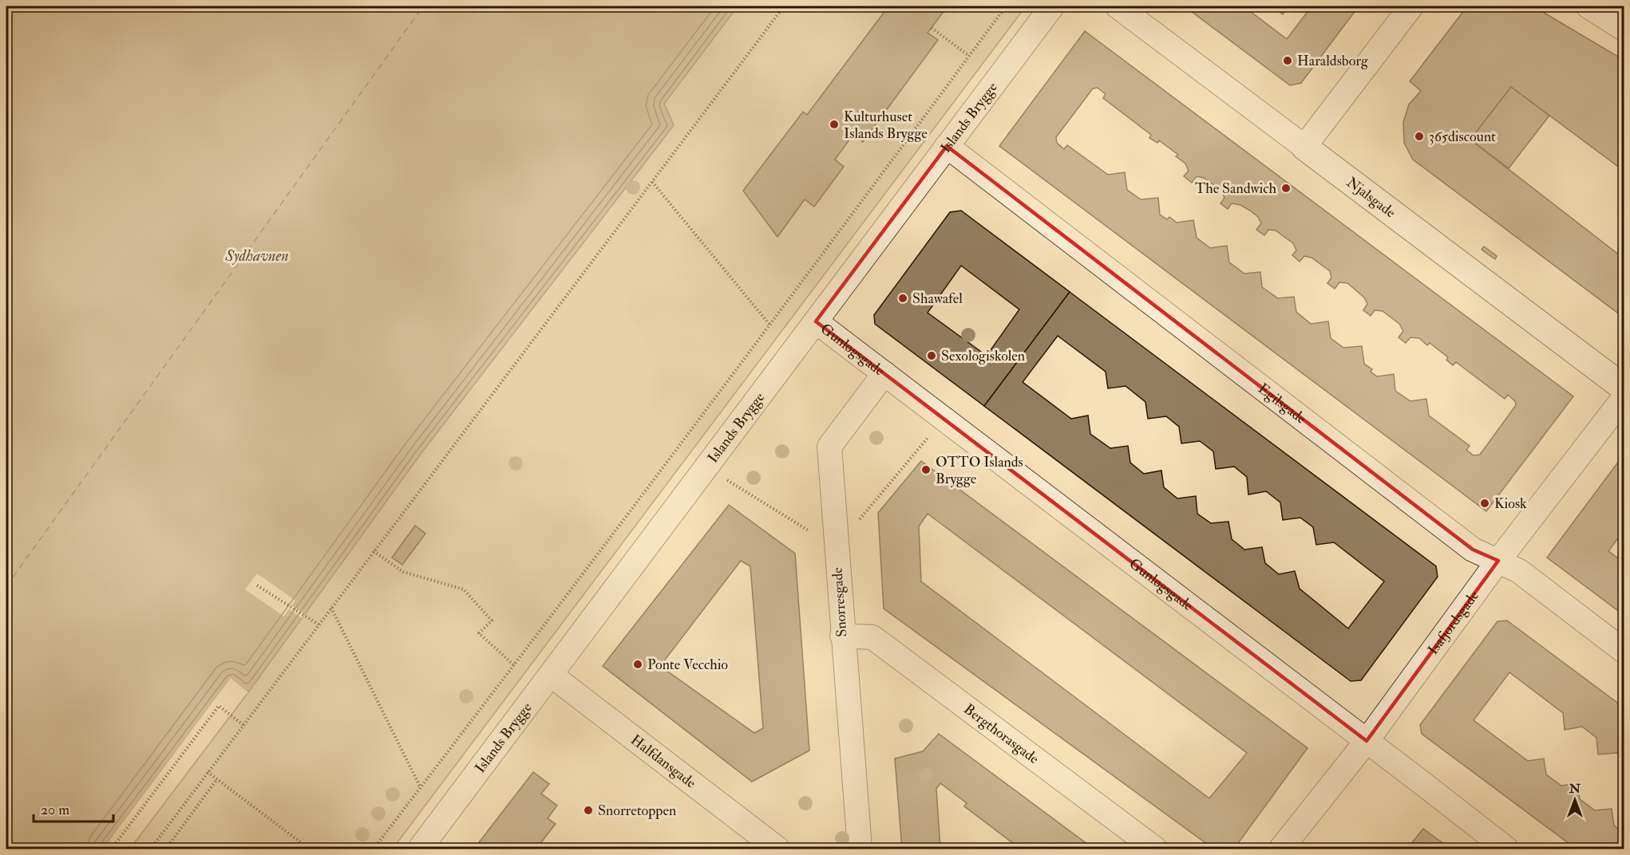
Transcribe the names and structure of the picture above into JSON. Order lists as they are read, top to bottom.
{
  "streets": {
    "street": [
      "Islands Brygge",
      "Njalsgade",
      "Gunløgsgade",
      "Egilsgade",
      "Snorresgade",
      "Isafjordsgade",
      "Bergthorasgade",
      "Halfdansgade"
    ]
  },
  "crossings": [
    ["Islands Brygge", "Gunløgsgade"],
    ["Islands Brygge", "Egilsgade"],
    ["Islands Brygge", "Halfdansgade"],
    ["Gunløgsgade", "Snorresgade"],
    ["Gunløgsgade", "Isafjordsgade"],
    ["Egilsgade", "Isafjordsgade"],
    ["Snorresgade", "Bergthorasgade"]
  ],
  "water": ["Sydhavnen"],
  "places": [
    "Haraldsborg",
    "Kulturhuset Islands Brygge",
    "365discount",
    "The Sandwich",
    "Shawafel",
    "Sexologiskolen",
    "OTTO Islands Brygge",
    "Kiosk",
    "Ponte Vecchio",
    "Snorretoppen"
  ],
  "scale_bar": "20 m",
  "north": "top"
}
